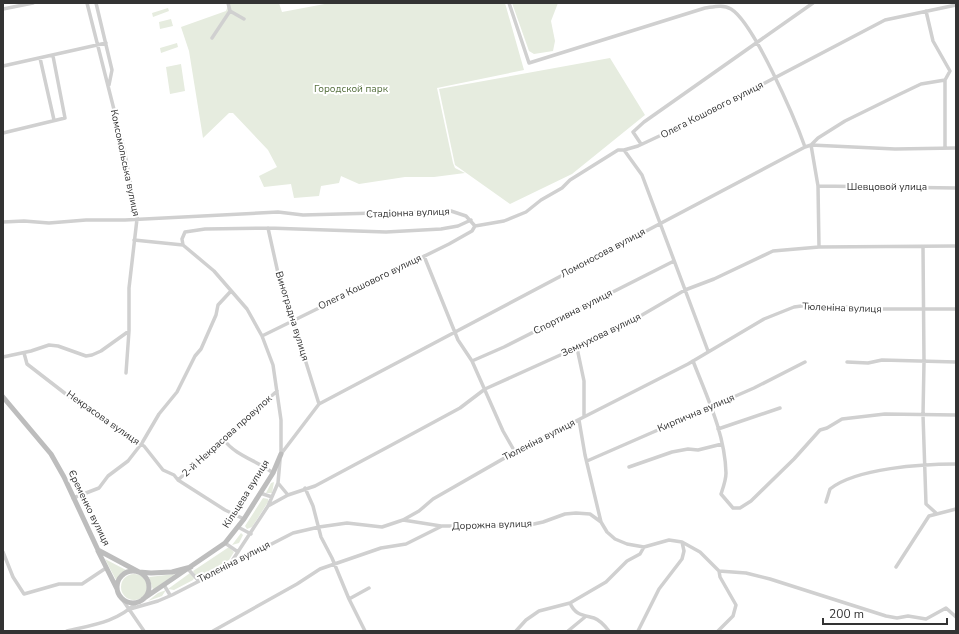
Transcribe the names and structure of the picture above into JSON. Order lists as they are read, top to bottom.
{
  "streets": {
    "street": [
      "Олега Кошового вулиця",
      "Комсомольська вулиця",
      "Шевцовой улица",
      "Стадіонна вулиця",
      "Ломоносова вулиця",
      "Тюленіна вулиця",
      "Спортивна вулиця",
      "Виноградна вулиця",
      "Земнухова вулиця",
      "Кирпична вулиця",
      "Некрасова вулиця",
      "2-й Некрасова провулок",
      "Кільцева вулиця",
      "Єременко вулиця",
      "Дорожна вулиця"
    ]
  },
  "crossings": [
    ["Олега Кошового вулиця", "Виноградна вулиця"],
    ["Олега Кошового вулиця", "Кільцева вулиця"],
    ["Комсомольська вулиця", "Стадіонна вулиця"],
    ["Стадіонна вулиця", "Виноградна вулиця"],
    ["Стадіонна вулиця", "Кільцева вулиця"],
    ["Ломоносова вулиця", "Виноградна вулиця"],
    ["Ломоносова вулиця", "Кільцева вулиця"],
    ["Некрасова вулиця", "2-й Некрасова провулок"],
    ["Некрасова вулиця", "Кільцева вулиця"],
    ["2-й Некрасова провулок", "Кільцева вулиця"],
    ["Кільцева вулиця", "Єременко вулиця"]
  ],
  "parks": ["Городской парк"],
  "scale_bar": "200 m"
}
